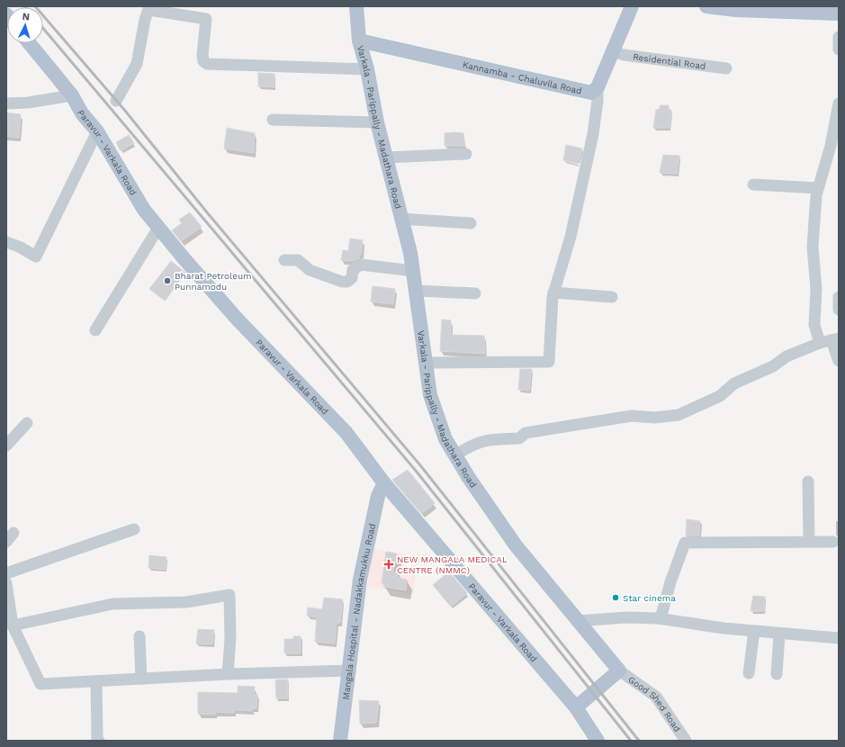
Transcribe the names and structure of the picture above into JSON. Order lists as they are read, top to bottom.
{
  "streets": {
    "main road": [
      "Kannamba - Chaluvila Road",
      "Varkala - Parippally - Madathara Road",
      "Paravur - Varkala Road",
      "Mangala Hospital - Nadakkamukku Road"
    ],
    "street": ["Residential Road", "Good Shed Road"]
  },
  "crossings": [
    ["Kannamba - Chaluvila Road", "Varkala - Parippally - Madathara Road"],
    ["Varkala - Parippally - Madathara Road", "Good Shed Road"],
    ["Paravur - Varkala Road", "Mangala Hospital - Nadakkamukku Road"]
  ],
  "places": {
    "other": ["Bharat Petroleum Punnamodu", "Star cinema"],
    "health": ["NEW MANGALA MEDICAL CENTRE (NMMC)"]
  },
  "north": "top"
}
